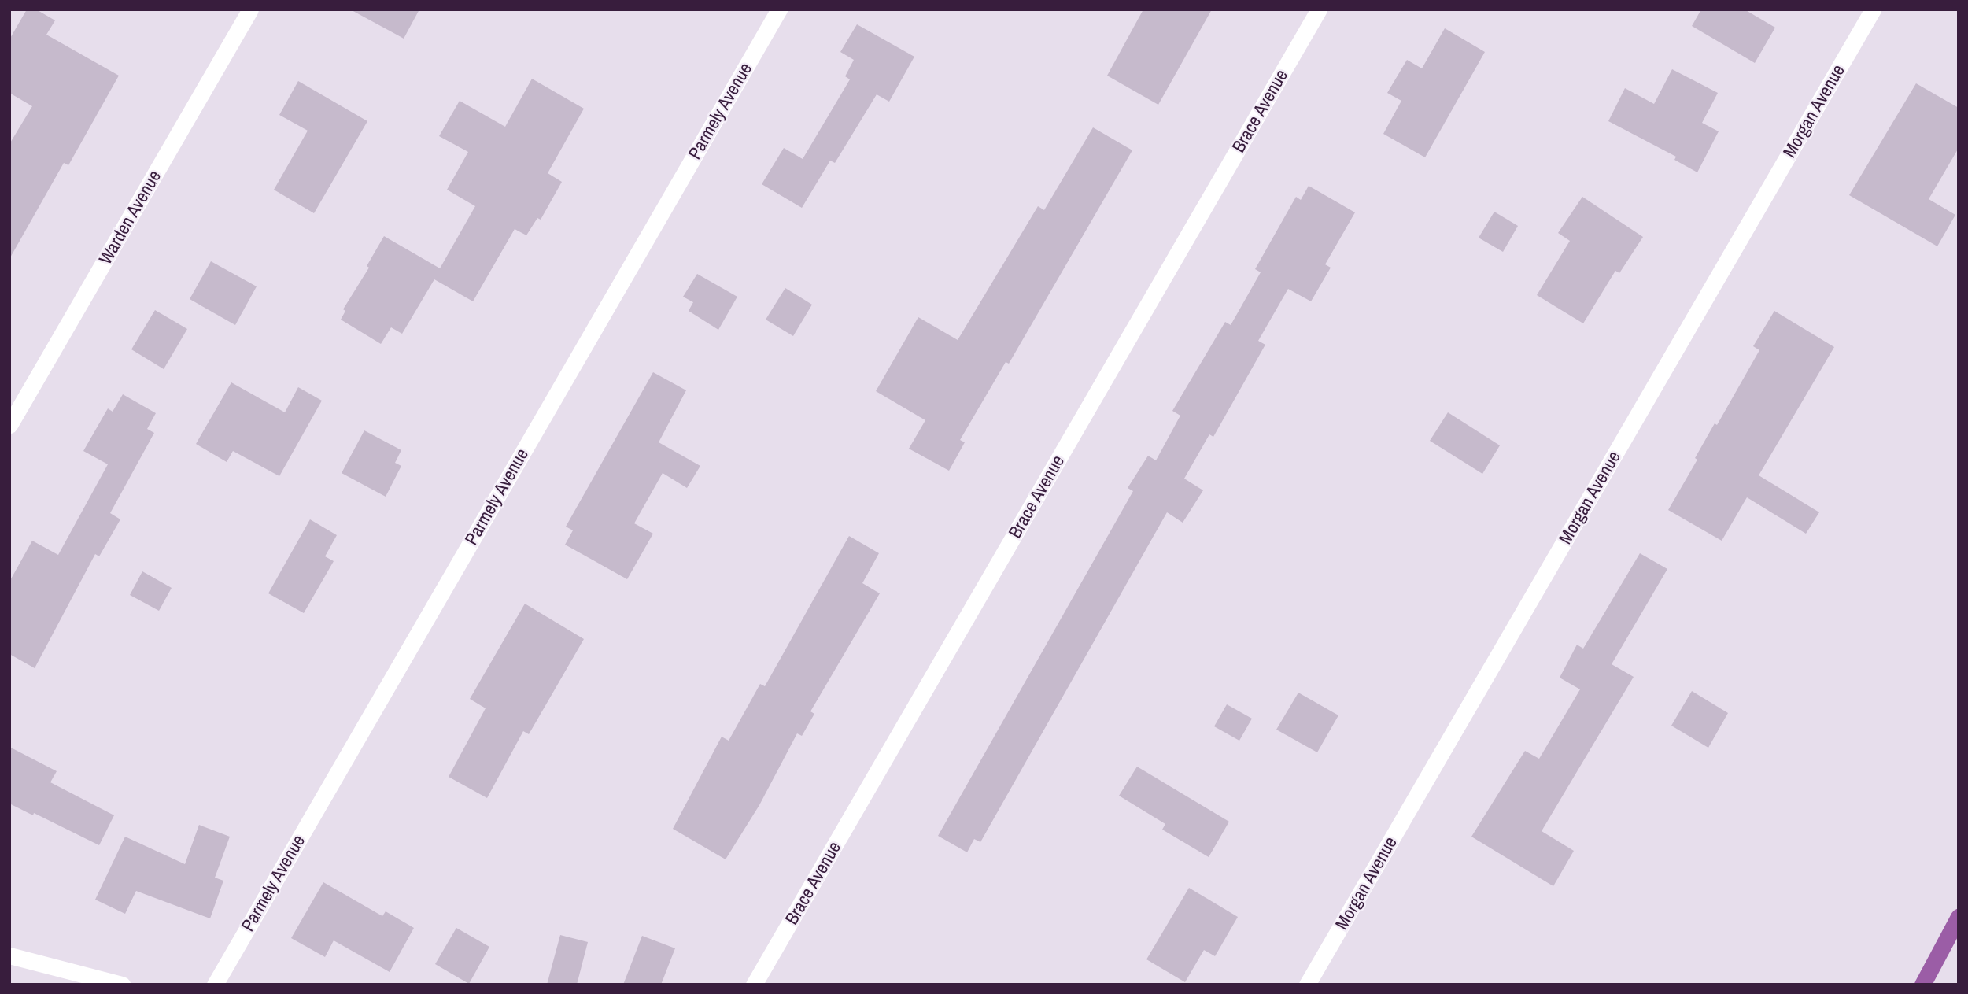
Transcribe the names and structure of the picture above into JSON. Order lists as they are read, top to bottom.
{
  "streets": {
    "street": [
      "Parmely Avenue",
      "Brace Avenue",
      "Morgan Avenue",
      "Warden Avenue"
    ]
  }
}
